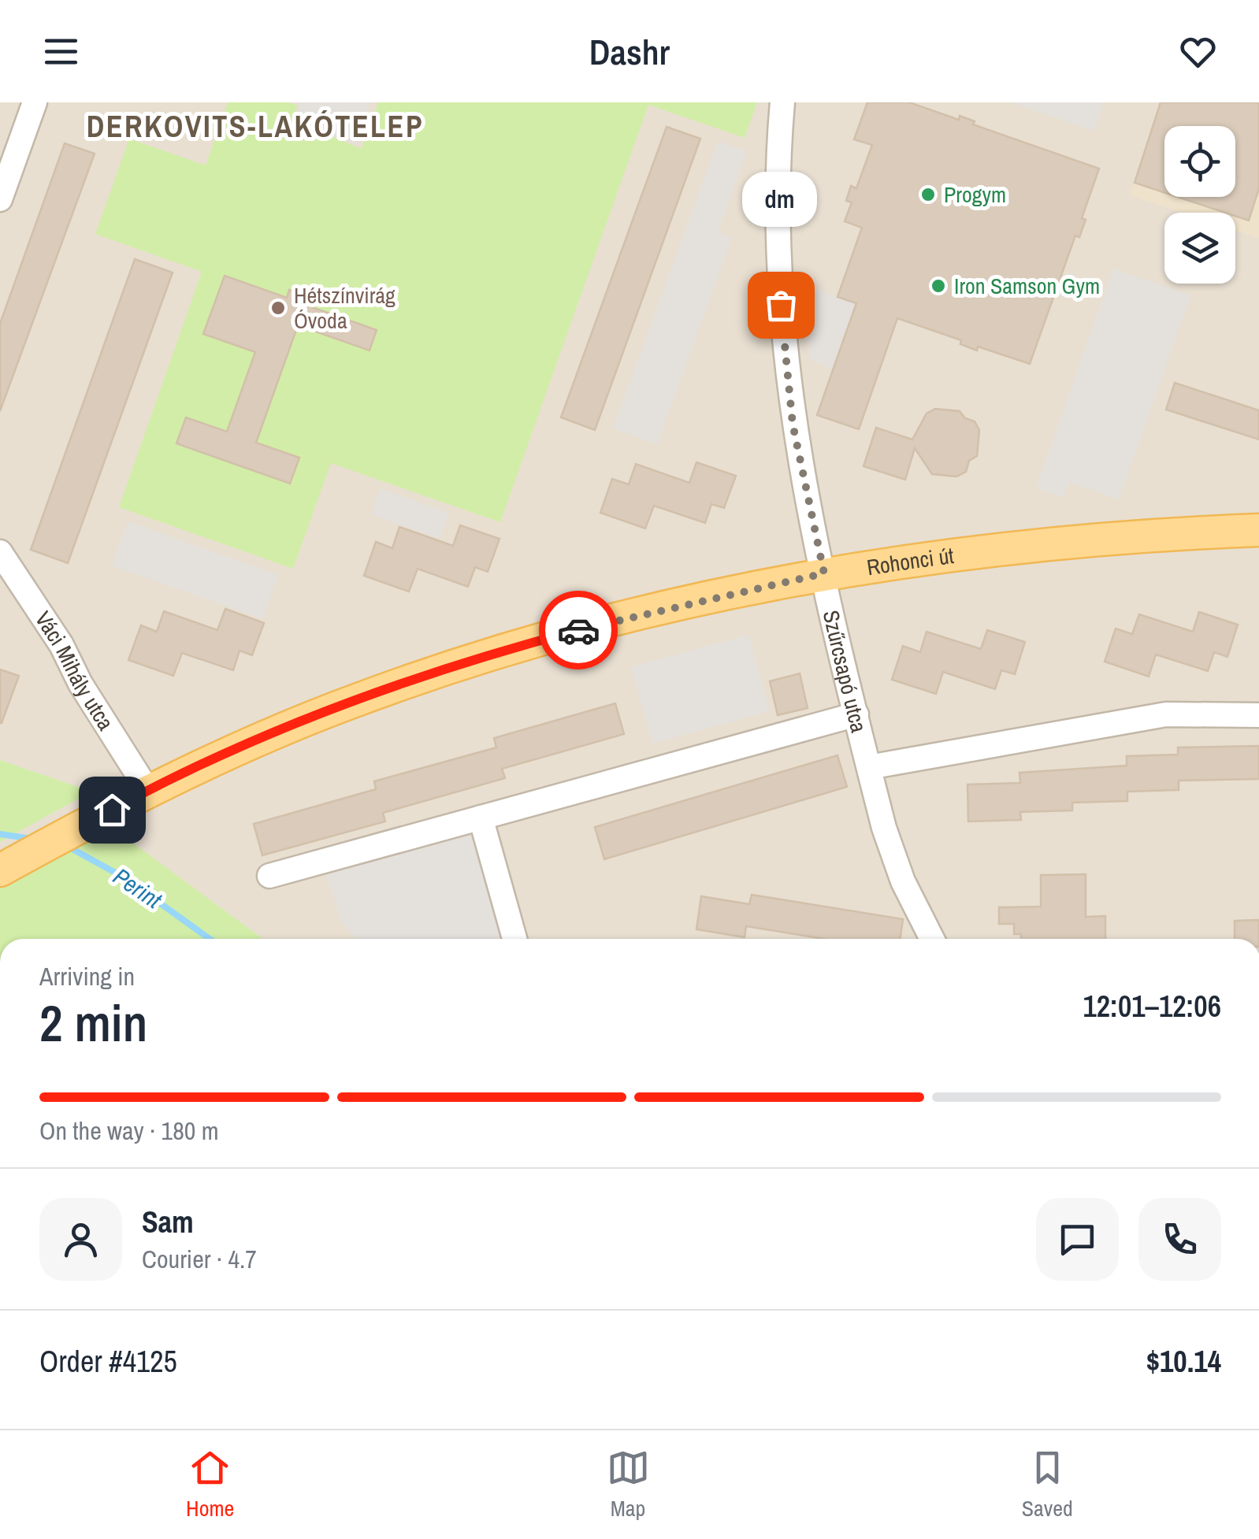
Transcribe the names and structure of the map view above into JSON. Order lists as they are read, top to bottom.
{
  "streets": {
    "main road": ["Rohonci út"],
    "street": ["Váci Mihály utca", "Szűrcsapó utca"]
  },
  "crossings": [
    ["Rohonci út", "Váci Mihály utca"],
    ["Rohonci út", "Szűrcsapó utca"]
  ],
  "districts": ["DERKOVITS-LAKÓTELEP"],
  "water": ["Perint"],
  "places": [
    "Progym",
    "Iron Samson Gym",
    "dm",
    "Hétszínvirág Óvoda"
  ],
  "page": {
    "header": "Dashr",
    "bubble": "dm",
    "heading": ["2 min", "Arriving in", "12:01–12:06"],
    "panel": [
      "Sam",
      "Courier · 4.7",
      "Order #4125",
      "$10.14"
    ],
    "bar": "On the way · 180 m",
    "tabs": ["Home", "Map", "Saved"]
  }
}
